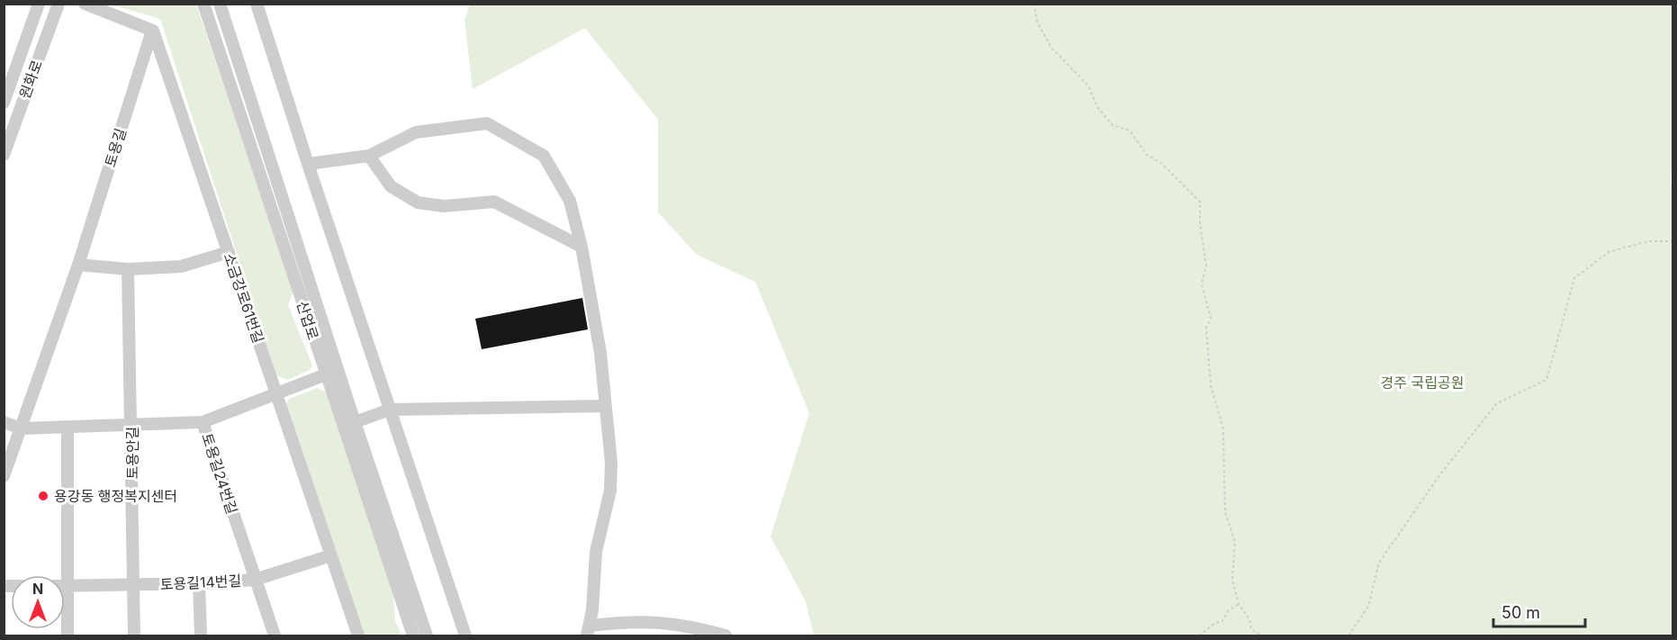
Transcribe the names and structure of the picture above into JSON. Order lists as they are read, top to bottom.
{
  "streets": {
    "street": [
      "원화로",
      "토용길",
      "소금강로61번길",
      "산업로",
      "토용안길",
      "토용길24번길",
      "토용길14번길"
    ]
  },
  "crossings": [
    ["토용길", "소금강로61번길"],
    ["토용길", "토용길24번길"],
    ["소금강로61번길", "토용길14번길"],
    ["토용안길", "토용길24번길"],
    ["토용안길", "토용길14번길"],
    ["토용길24번길", "토용길14번길"]
  ],
  "parks": ["경주 국립공원"],
  "places": ["용강동 행정복지센터"],
  "scale_bar": "50 m",
  "north": "top"
}
